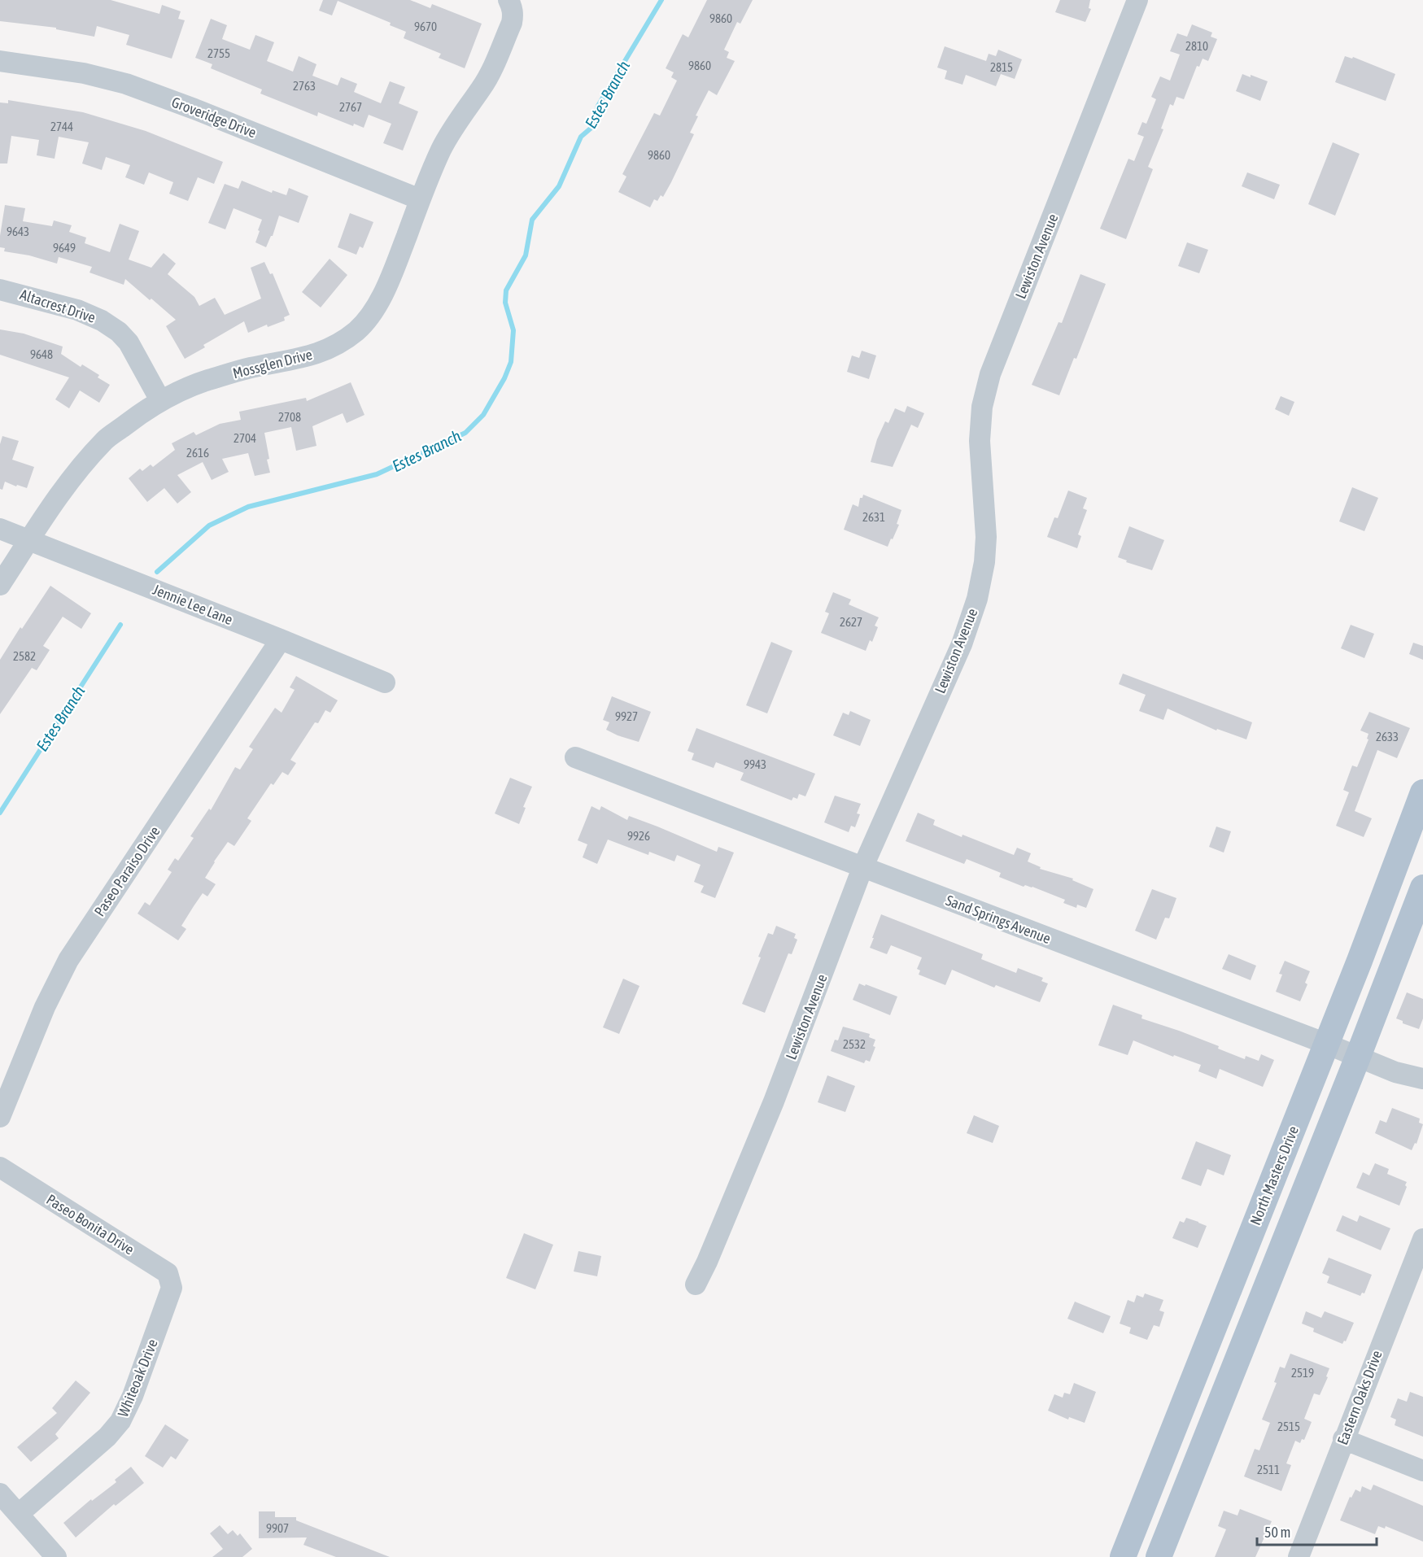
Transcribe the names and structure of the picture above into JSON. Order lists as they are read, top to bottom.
{
  "streets": {
    "main road": ["North Masters Drive"],
    "street": [
      "Groveridge Drive",
      "Lewiston Avenue",
      "Altacrest Drive",
      "Mossglen Drive",
      "Jennie Lee Lane",
      "Paseo Paraiso Drive",
      "Sand Springs Avenue",
      "Paseo Bonita Drive",
      "Whiteoak Drive",
      "Eastern Oaks Drive"
    ]
  },
  "crossings": [
    ["Groveridge Drive", "Mossglen Drive"],
    ["Lewiston Avenue", "Sand Springs Avenue"],
    ["Altacrest Drive", "Mossglen Drive"],
    ["Mossglen Drive", "Jennie Lee Lane"],
    ["Jennie Lee Lane", "Paseo Paraiso Drive"],
    ["Sand Springs Avenue", "North Masters Drive"],
    ["Paseo Bonita Drive", "Whiteoak Drive"]
  ],
  "water": ["Estes Branch"],
  "house_numbers": [
    "9860",
    "9670",
    "2810",
    "2755",
    "9860",
    "2815",
    "2763",
    "2767",
    "2744",
    "9860",
    "9643",
    "9649",
    "9648",
    "2708",
    "2704",
    "2616",
    "2631",
    "2627",
    "2582",
    "9927",
    "2633",
    "9943",
    "9926",
    "2532",
    "2519",
    "2515",
    "2511",
    "9907"
  ],
  "scale_bar": "50 m"
}
